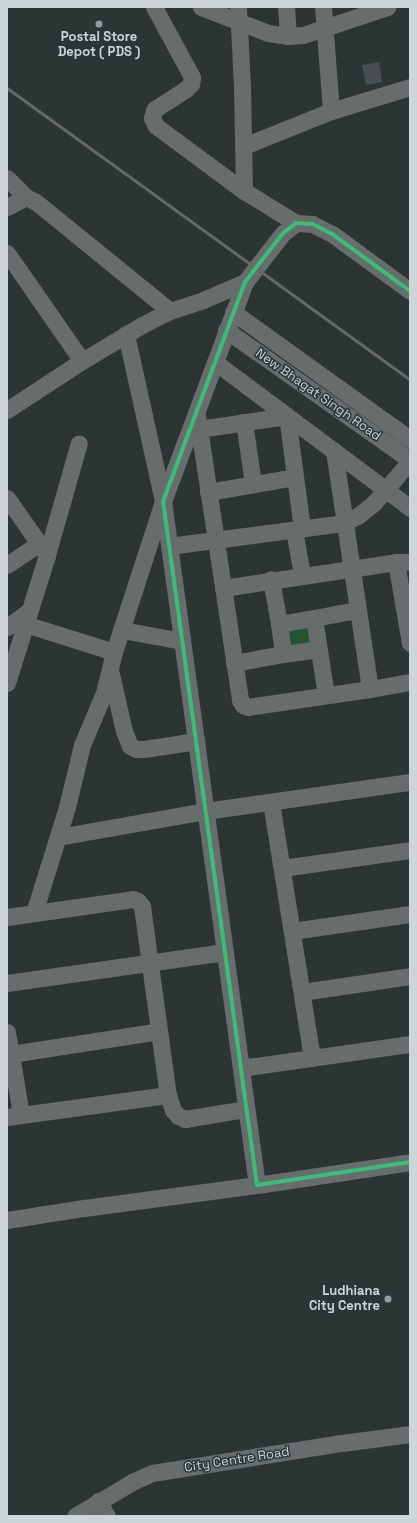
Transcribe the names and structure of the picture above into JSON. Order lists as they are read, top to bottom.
{
  "streets": {
    "street": ["New Bhagat Singh Road", "City Centre Road"]
  },
  "places": ["Postal Store Depot ( PDS )", "Ludhiana City Centre"]
}
